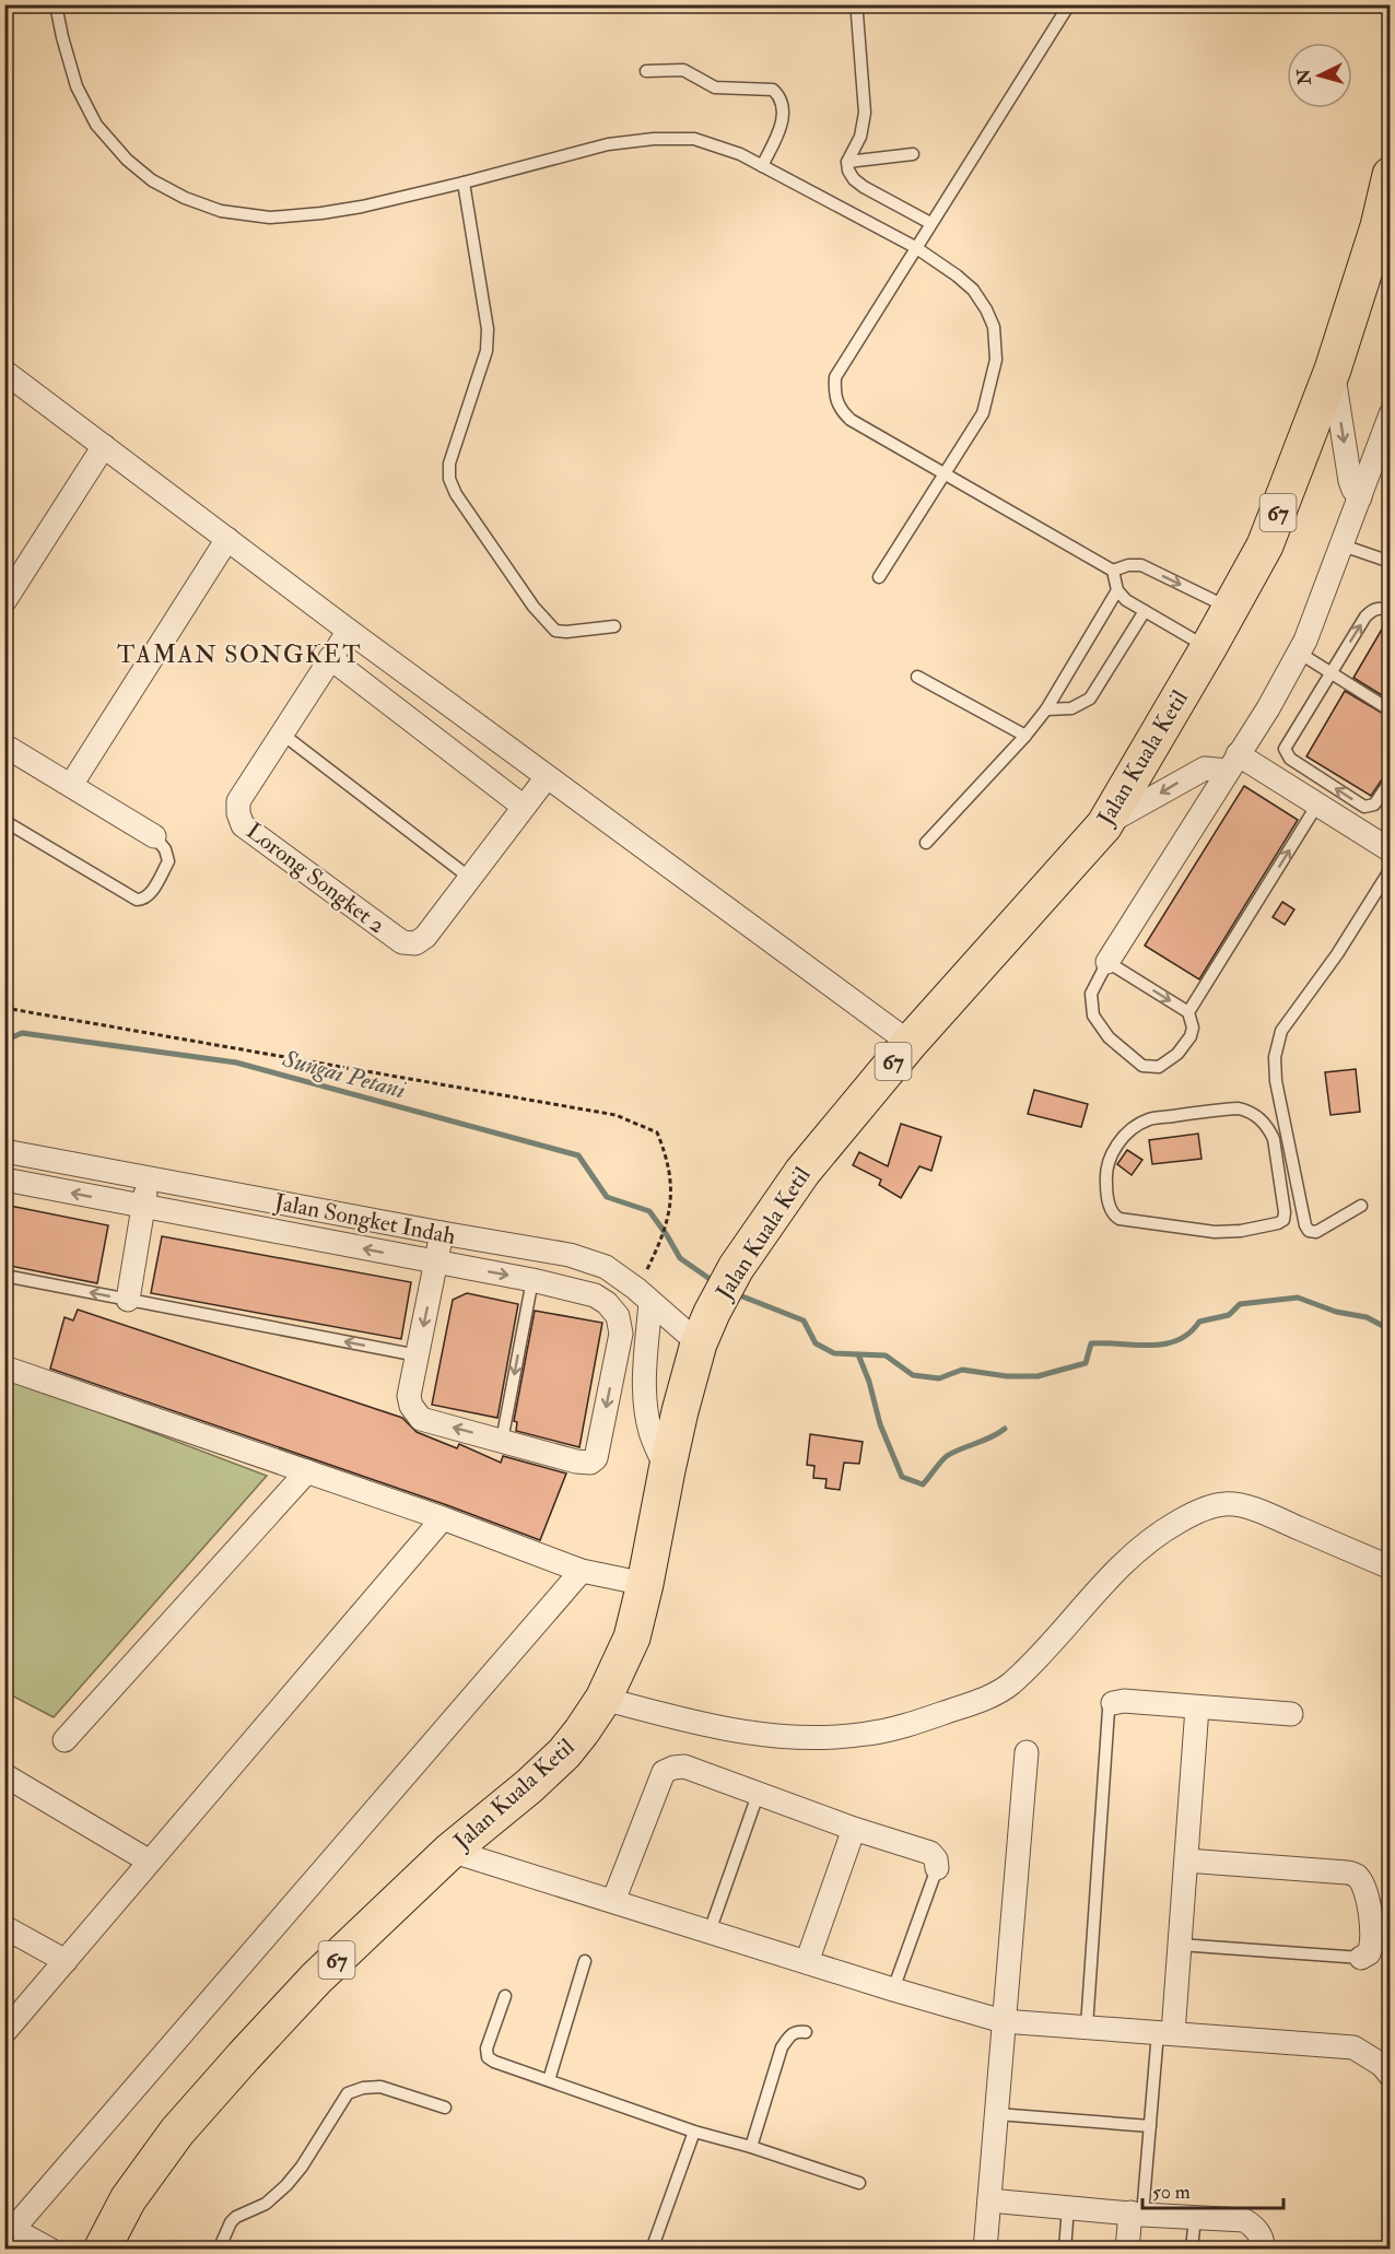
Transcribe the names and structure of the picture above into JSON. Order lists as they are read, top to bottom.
{
  "streets": {
    "main road": ["67", "Jalan Kuala Ketil"],
    "street": ["Lorong Songket 2", "Jalan Songket Indah"]
  },
  "crossings": [
    ["Jalan Kuala Ketil", "Jalan Songket Indah"]
  ],
  "districts": ["TAMAN SONGKET"],
  "water": ["Sungai Petani"],
  "scale_bar": "50 m",
  "north": "left"
}
